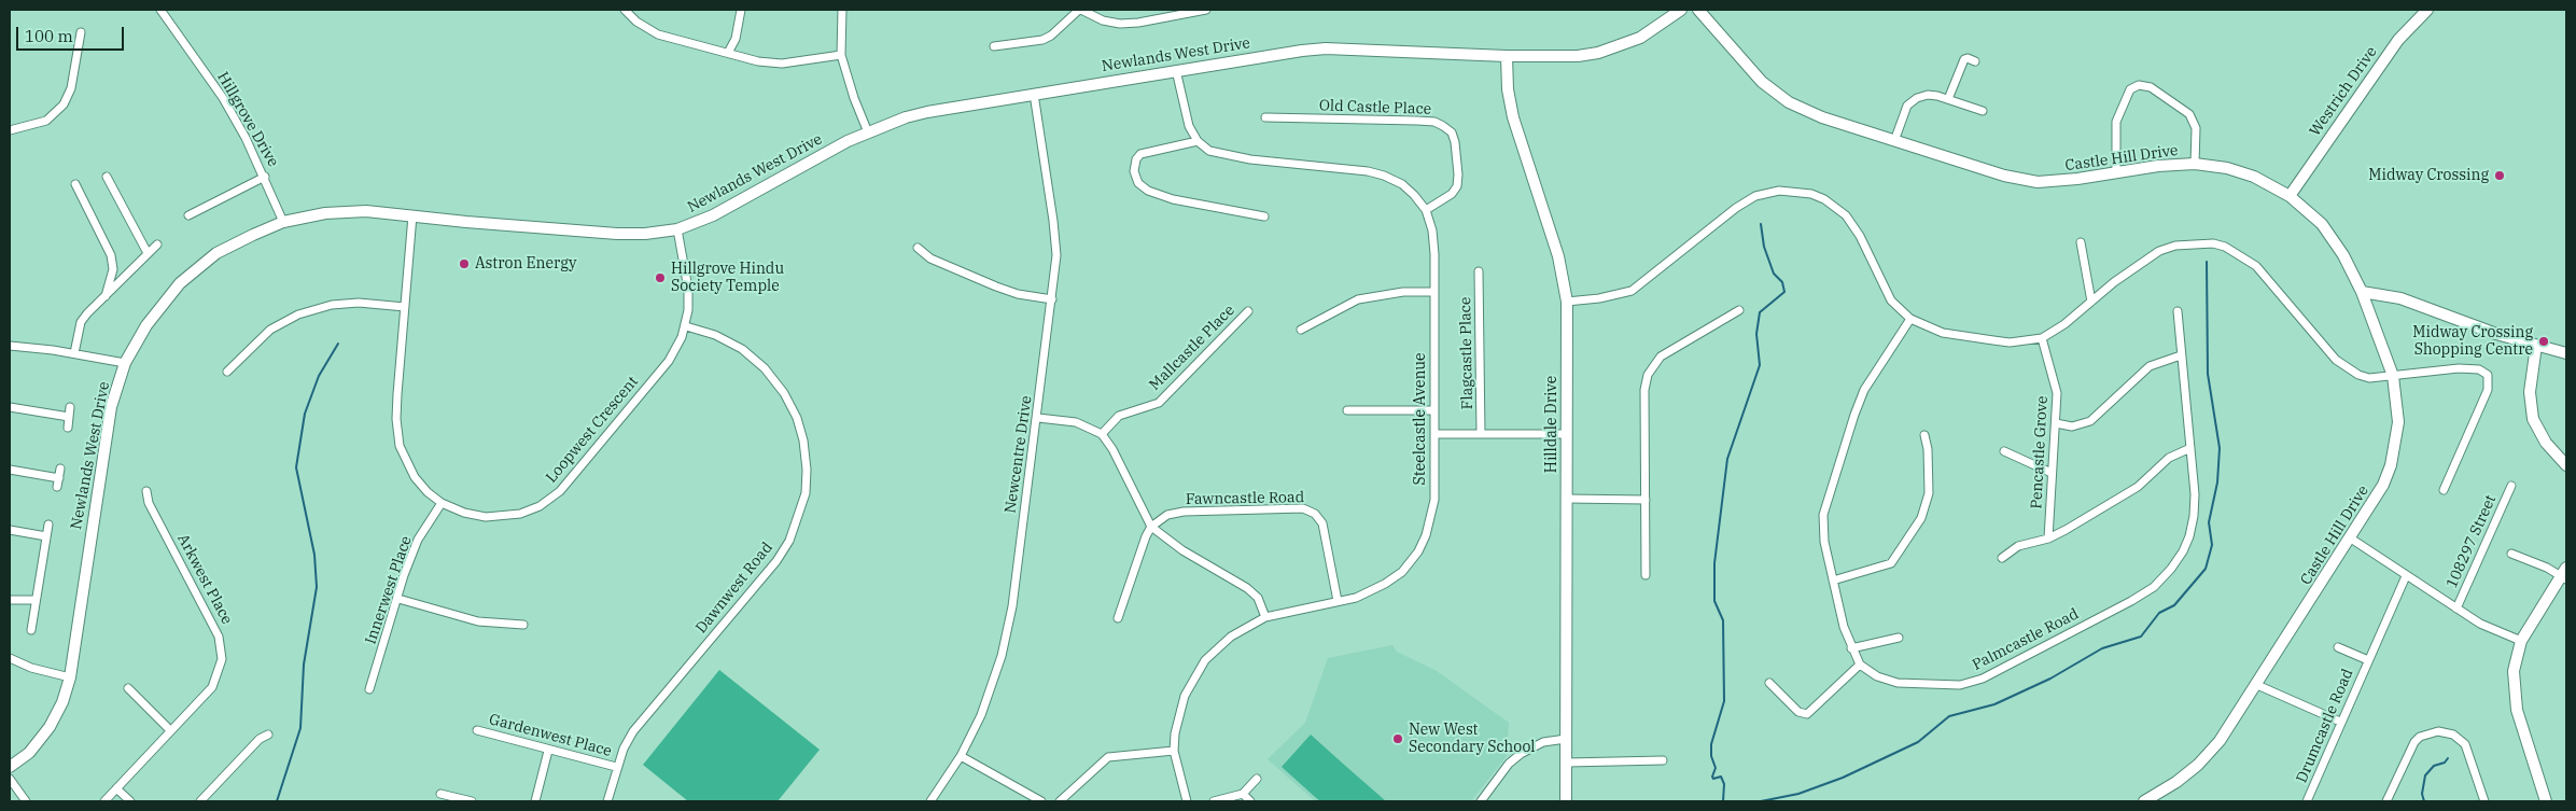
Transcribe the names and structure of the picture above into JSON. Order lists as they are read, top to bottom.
{
  "streets": {
    "street": [
      "Newlands West Drive",
      "Westrich Drive",
      "Old Castle Place",
      "Hillgrove Drive",
      "Castle Hill Drive",
      "Mallcastle Place",
      "Flagcastle Place",
      "Steelcastle Avenue",
      "Hilldale Drive",
      "Loopwest Crescent",
      "Pencastle Grove",
      "Newcentre Drive",
      "Fawncastle Road",
      "108297 Street",
      "Arkwest Place",
      "Dawnwest Road",
      "Innerwest Place",
      "Palmcastle Road",
      "Drumcastle Road",
      "Gardenwest Place"
    ]
  },
  "crossings": [
    ["Newlands West Drive", "Hillgrove Drive"],
    ["Newlands West Drive", "Hilldale Drive"],
    ["Newlands West Drive", "Loopwest Crescent"],
    ["Newlands West Drive", "Newcentre Drive"],
    ["Westrich Drive", "Castle Hill Drive"],
    ["Old Castle Place", "Steelcastle Avenue"],
    ["Steelcastle Avenue", "Fawncastle Road"],
    ["Loopwest Crescent", "Dawnwest Road"],
    ["Loopwest Crescent", "Innerwest Place"],
    ["Dawnwest Road", "Gardenwest Place"]
  ],
  "places": [
    "Midway Crossing",
    "Astron Energy",
    "Hillgrove Hindu Society Temple",
    "Midway Crossing Shopping Centre",
    "New West Secondary School"
  ],
  "scale_bar": "100 m"
}
